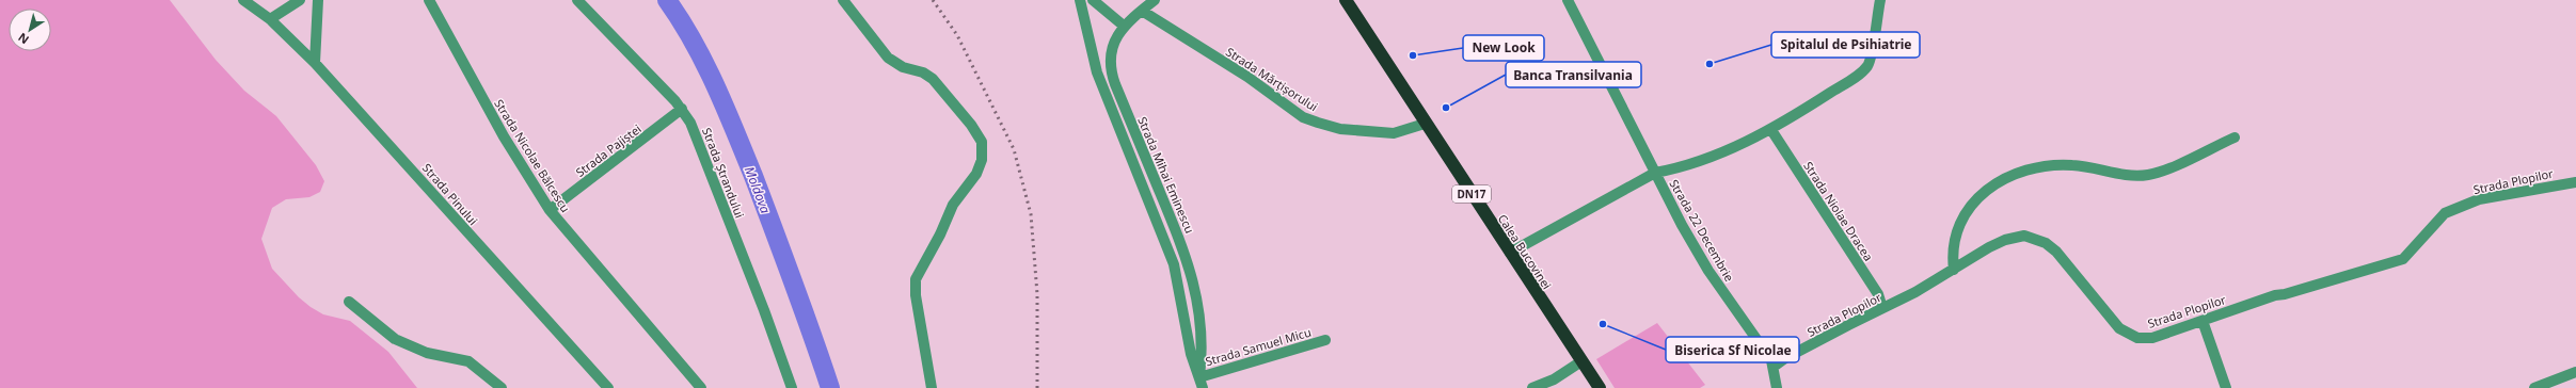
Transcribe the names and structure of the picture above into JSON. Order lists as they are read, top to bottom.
{
  "streets": {
    "highway": ["DN17", "Calea Bucovinei"],
    "street": [
      "Strada Mărțișorului",
      "Strada Pajiștei",
      "Strada Nicolae Bălcescu",
      "Strada Ștrandului",
      "Strada Mihai Eminescu",
      "Strada Plopilor",
      "Strada Pinului",
      "Strada Niolae Dracea",
      "Strada 22 Decembrie",
      "Strada Samuel Micu"
    ]
  },
  "crossings": [
    ["Strada Mărțișorului", "Strada Mihai Eminescu"],
    ["Strada Mărțișorului", "Calea Bucovinei"],
    ["Strada Pajiștei", "Strada Nicolae Bălcescu"],
    ["Strada Pajiștei", "Strada Ștrandului"],
    ["Strada Mihai Eminescu", "Strada Samuel Micu"],
    ["Strada Plopilor", "Strada Niolae Dracea"],
    ["Strada Plopilor", "Strada 22 Decembrie"]
  ],
  "water": ["Moldova"],
  "places": [
    "New Look",
    "Spitalul de Psihiatrie",
    "Banca Transilvania",
    "Biserica Sf Nicolae"
  ],
  "north": "bottom left"
}
